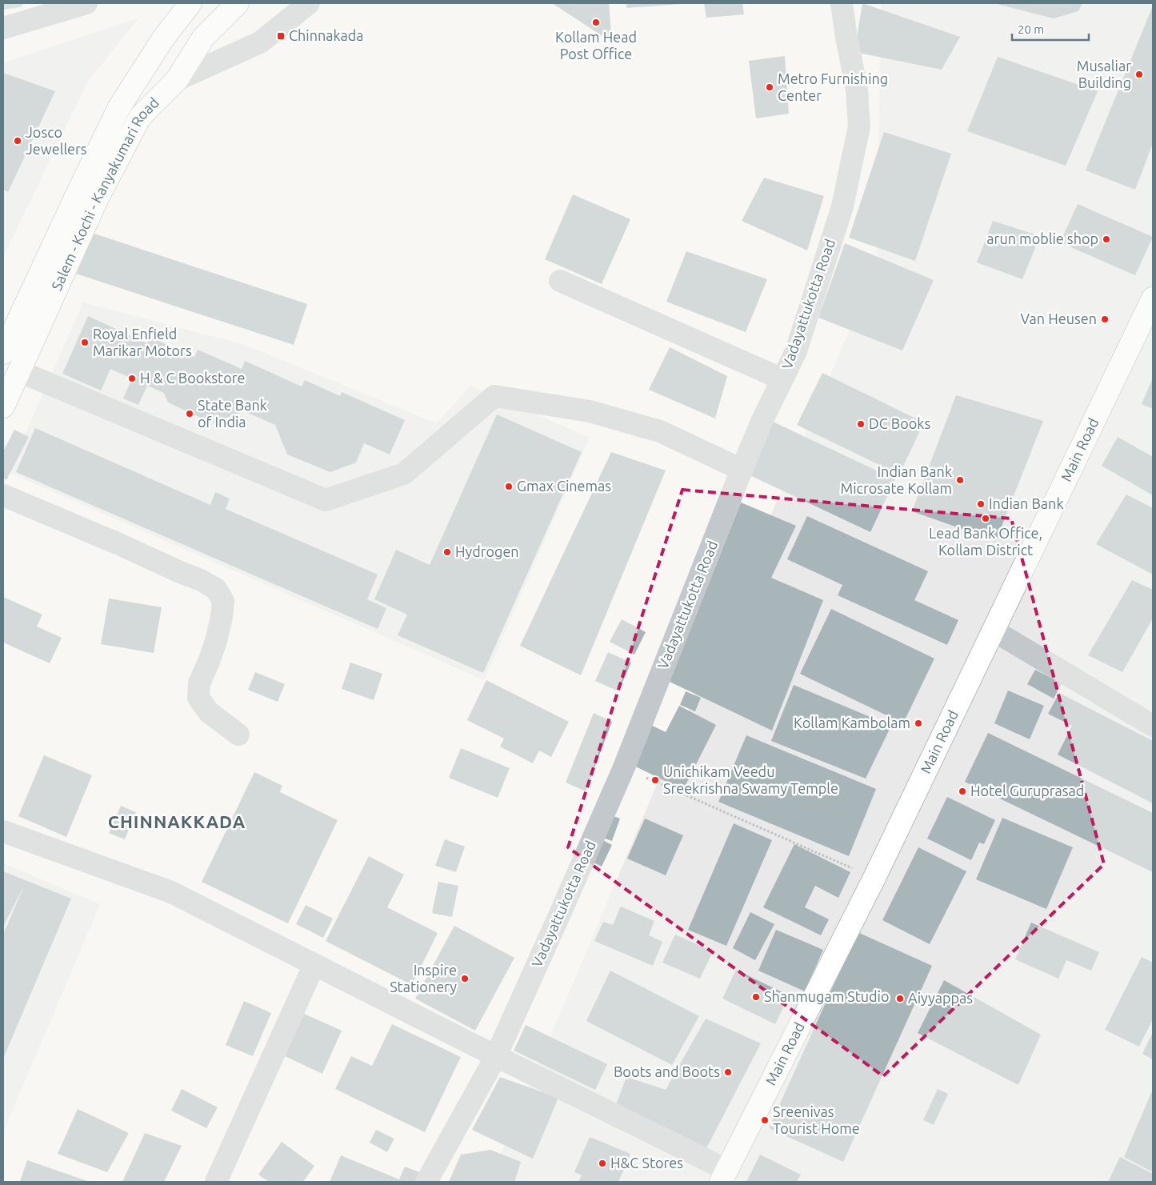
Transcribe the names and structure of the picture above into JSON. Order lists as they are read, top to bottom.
{
  "streets": {
    "main road": ["Salem - Kochi - Kanyakumari Road", "Main Road"],
    "street": ["Vadayattukotta Road"]
  },
  "districts": ["CHINNAKKADA"],
  "places": {
    "other": [
      "Kollam Head Post Office",
      "Musaliar Building",
      "Metro Furnishing Center",
      "Josco Jewellers",
      "arun moblie shop",
      "Van Heusen",
      "Royal Enfield Marikar Motors",
      "H & C Bookstore",
      "State Bank of India",
      "DC Books",
      "Indian Bank Microsate Kollam",
      "Gmax Cinemas",
      "Indian Bank",
      "Lead Bank Office, Kollam District",
      "Hydrogen",
      "Kollam Kambolam",
      "Unichikam Veedu Sreekrishna Swamy Temple",
      "Hotel Guruprasad",
      "Inspire Stationery",
      "Shanmugam Studio",
      "Aiyyappas",
      "Boots and Boots",
      "Sreenivas Tourist Home",
      "H&C Stores"
    ],
    "transit": ["Chinnakada"]
  },
  "scale_bar": "20 m"
}
